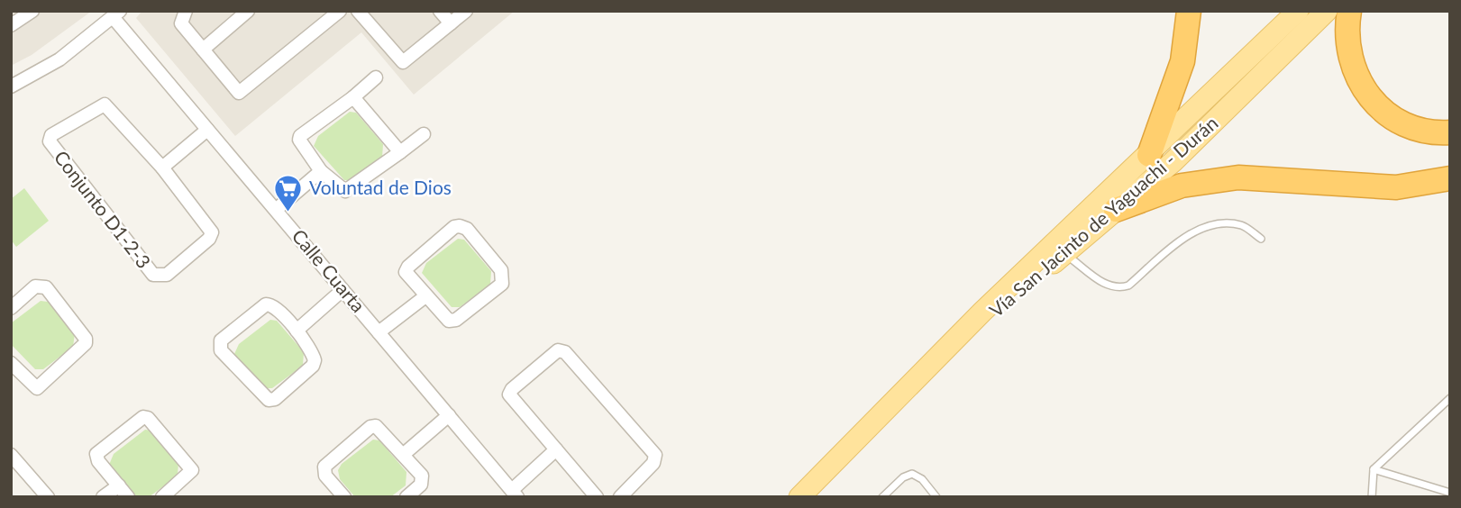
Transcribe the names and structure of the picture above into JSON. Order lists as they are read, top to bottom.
{
  "streets": {
    "main road": ["Vía San Jacinto de Yaguachi - Durán"],
    "street": ["Conjunto D1-2-3", "Calle Cuarta"]
  },
  "places": {
    "supermarket": ["Voluntad de Dios"]
  }
}
